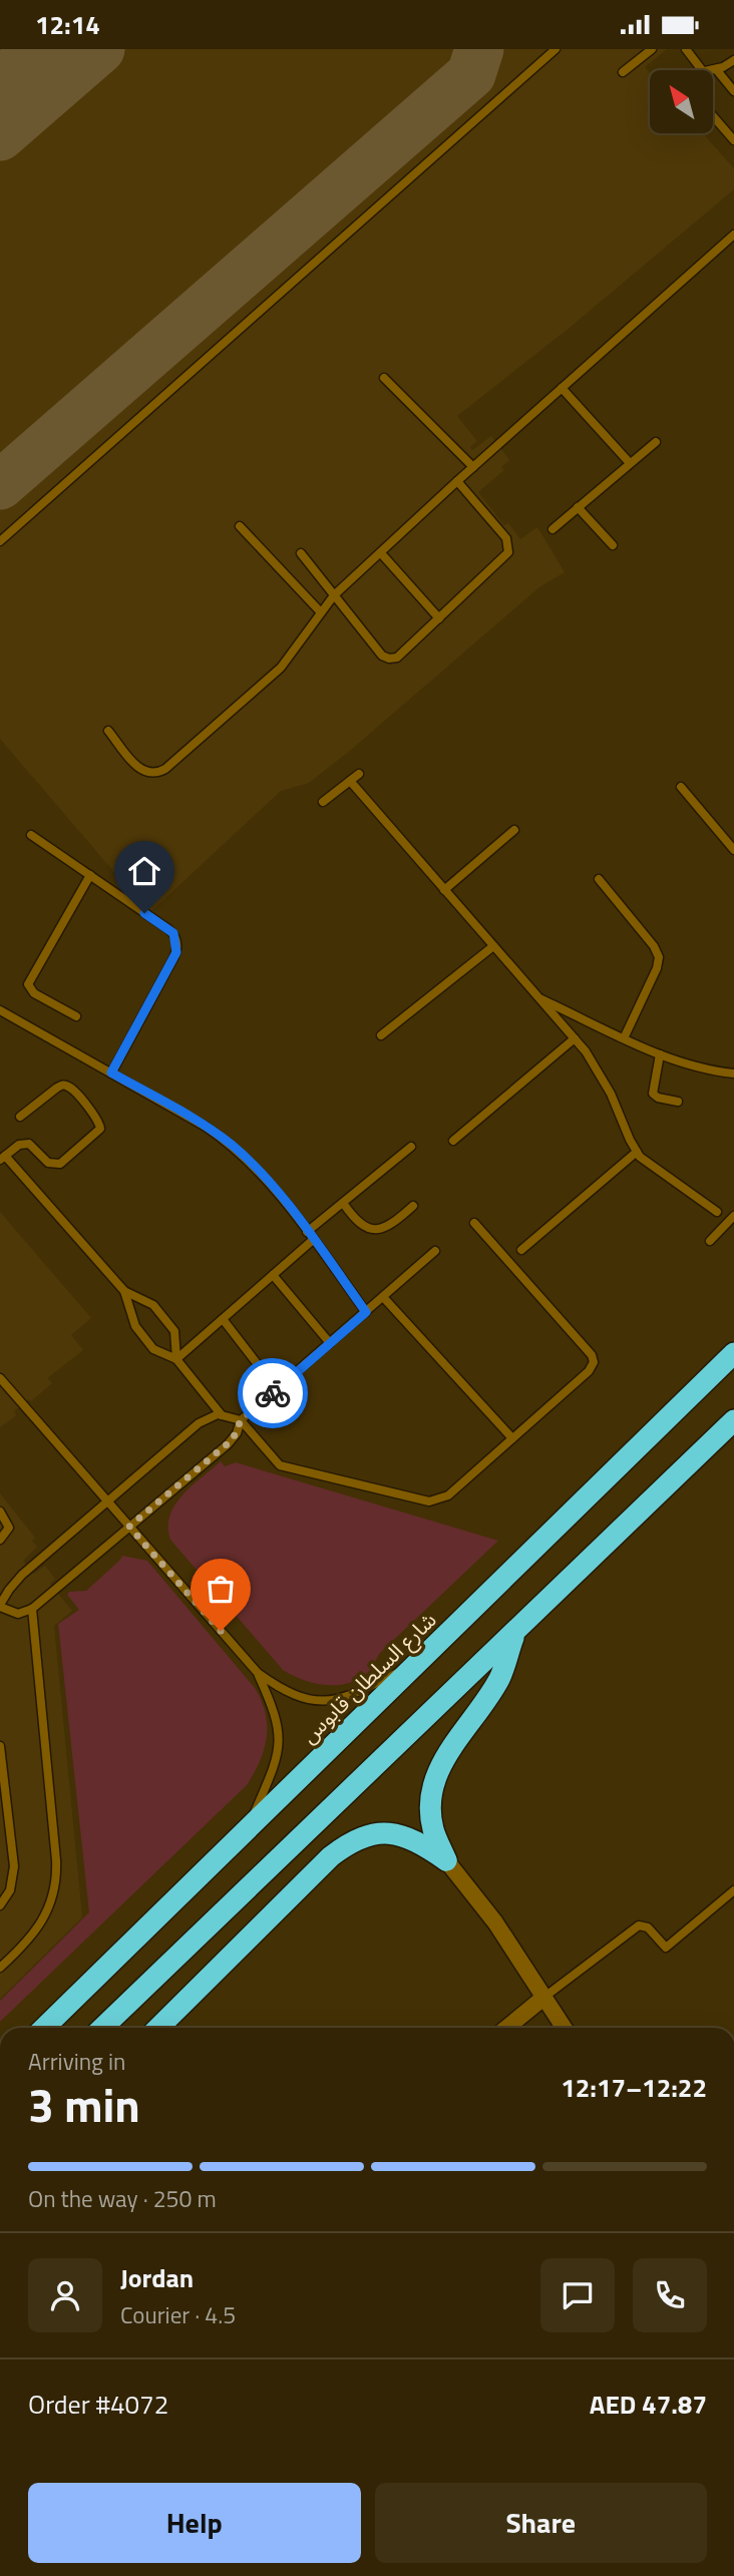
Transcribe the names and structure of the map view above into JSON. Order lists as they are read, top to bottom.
{
  "streets": {
    "highway": ["شارع السلطان قابوس"]
  },
  "north": "top left",
  "page": {
    "status": "12:14",
    "heading": ["3 min", "Arriving in", "12:17–12:22"],
    "panel": [
      "Jordan",
      "Courier · 4.5",
      "Order #4072",
      "AED 47.87"
    ],
    "bar": "On the way · 250 m",
    "buttons": ["Help", "Share"]
  }
}
